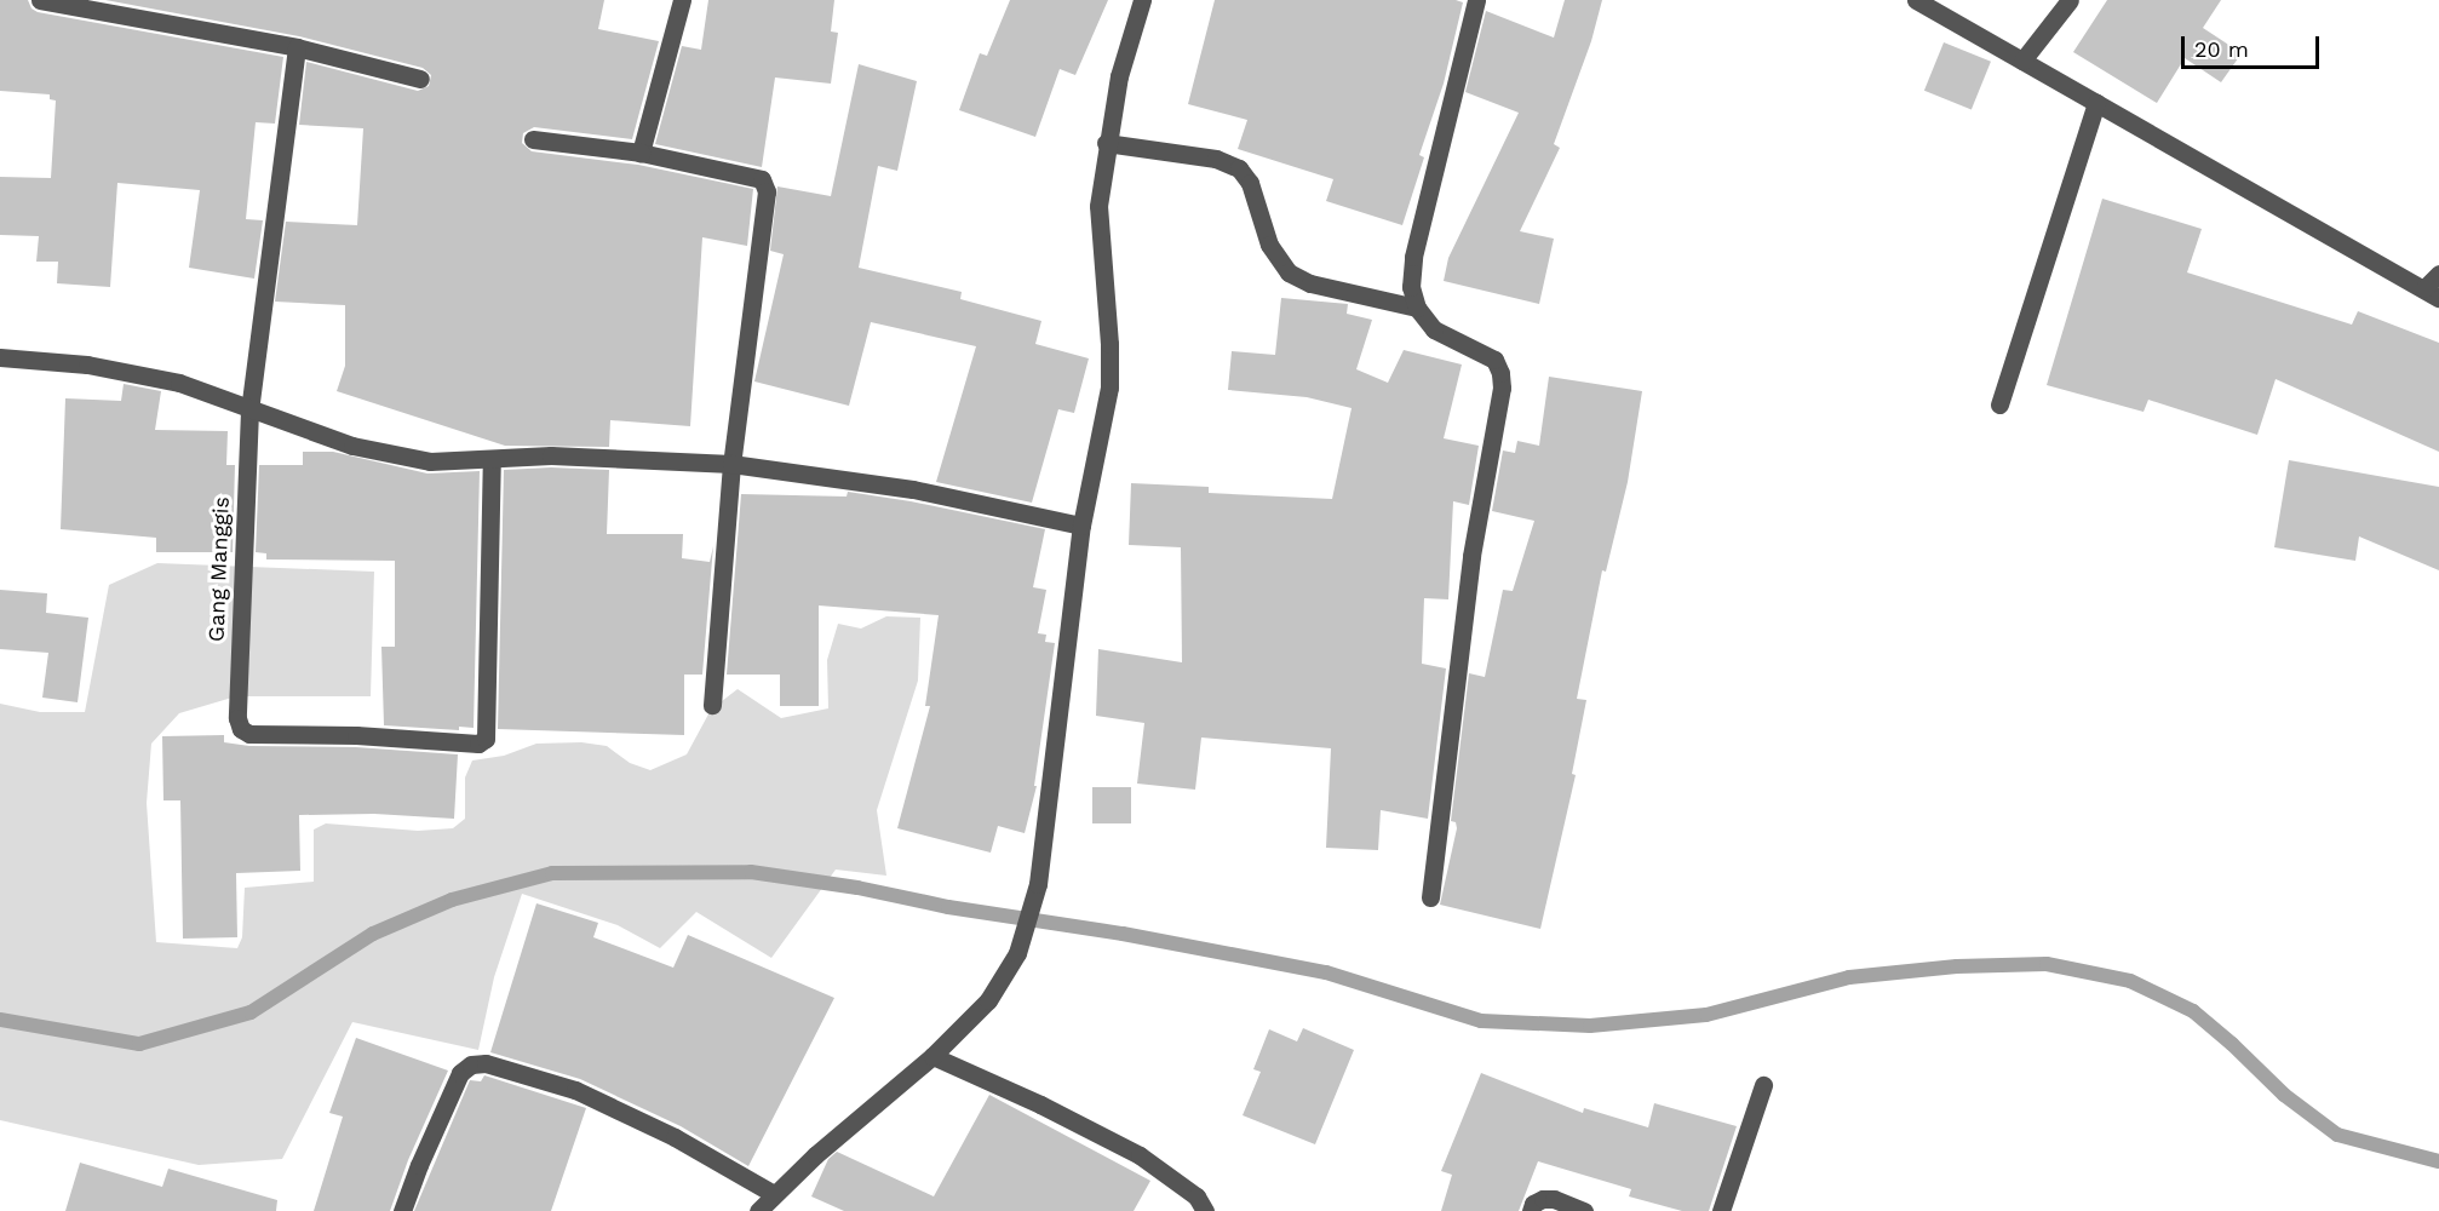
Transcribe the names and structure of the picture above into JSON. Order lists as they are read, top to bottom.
{
  "streets": {
    "street": ["Gang Manggis"]
  },
  "scale_bar": "20 m"
}
